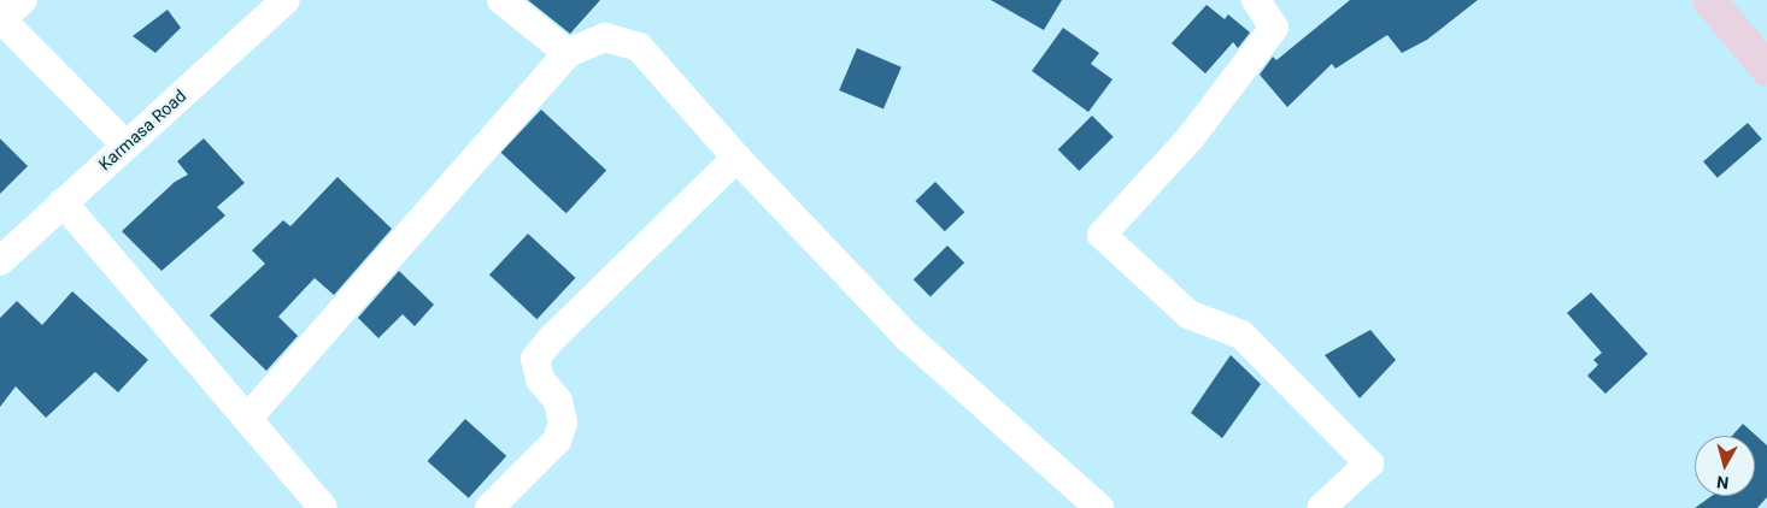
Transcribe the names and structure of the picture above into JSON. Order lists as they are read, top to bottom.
{
  "streets": {
    "street": ["Karmasa Road"]
  },
  "north": "bottom"
}
